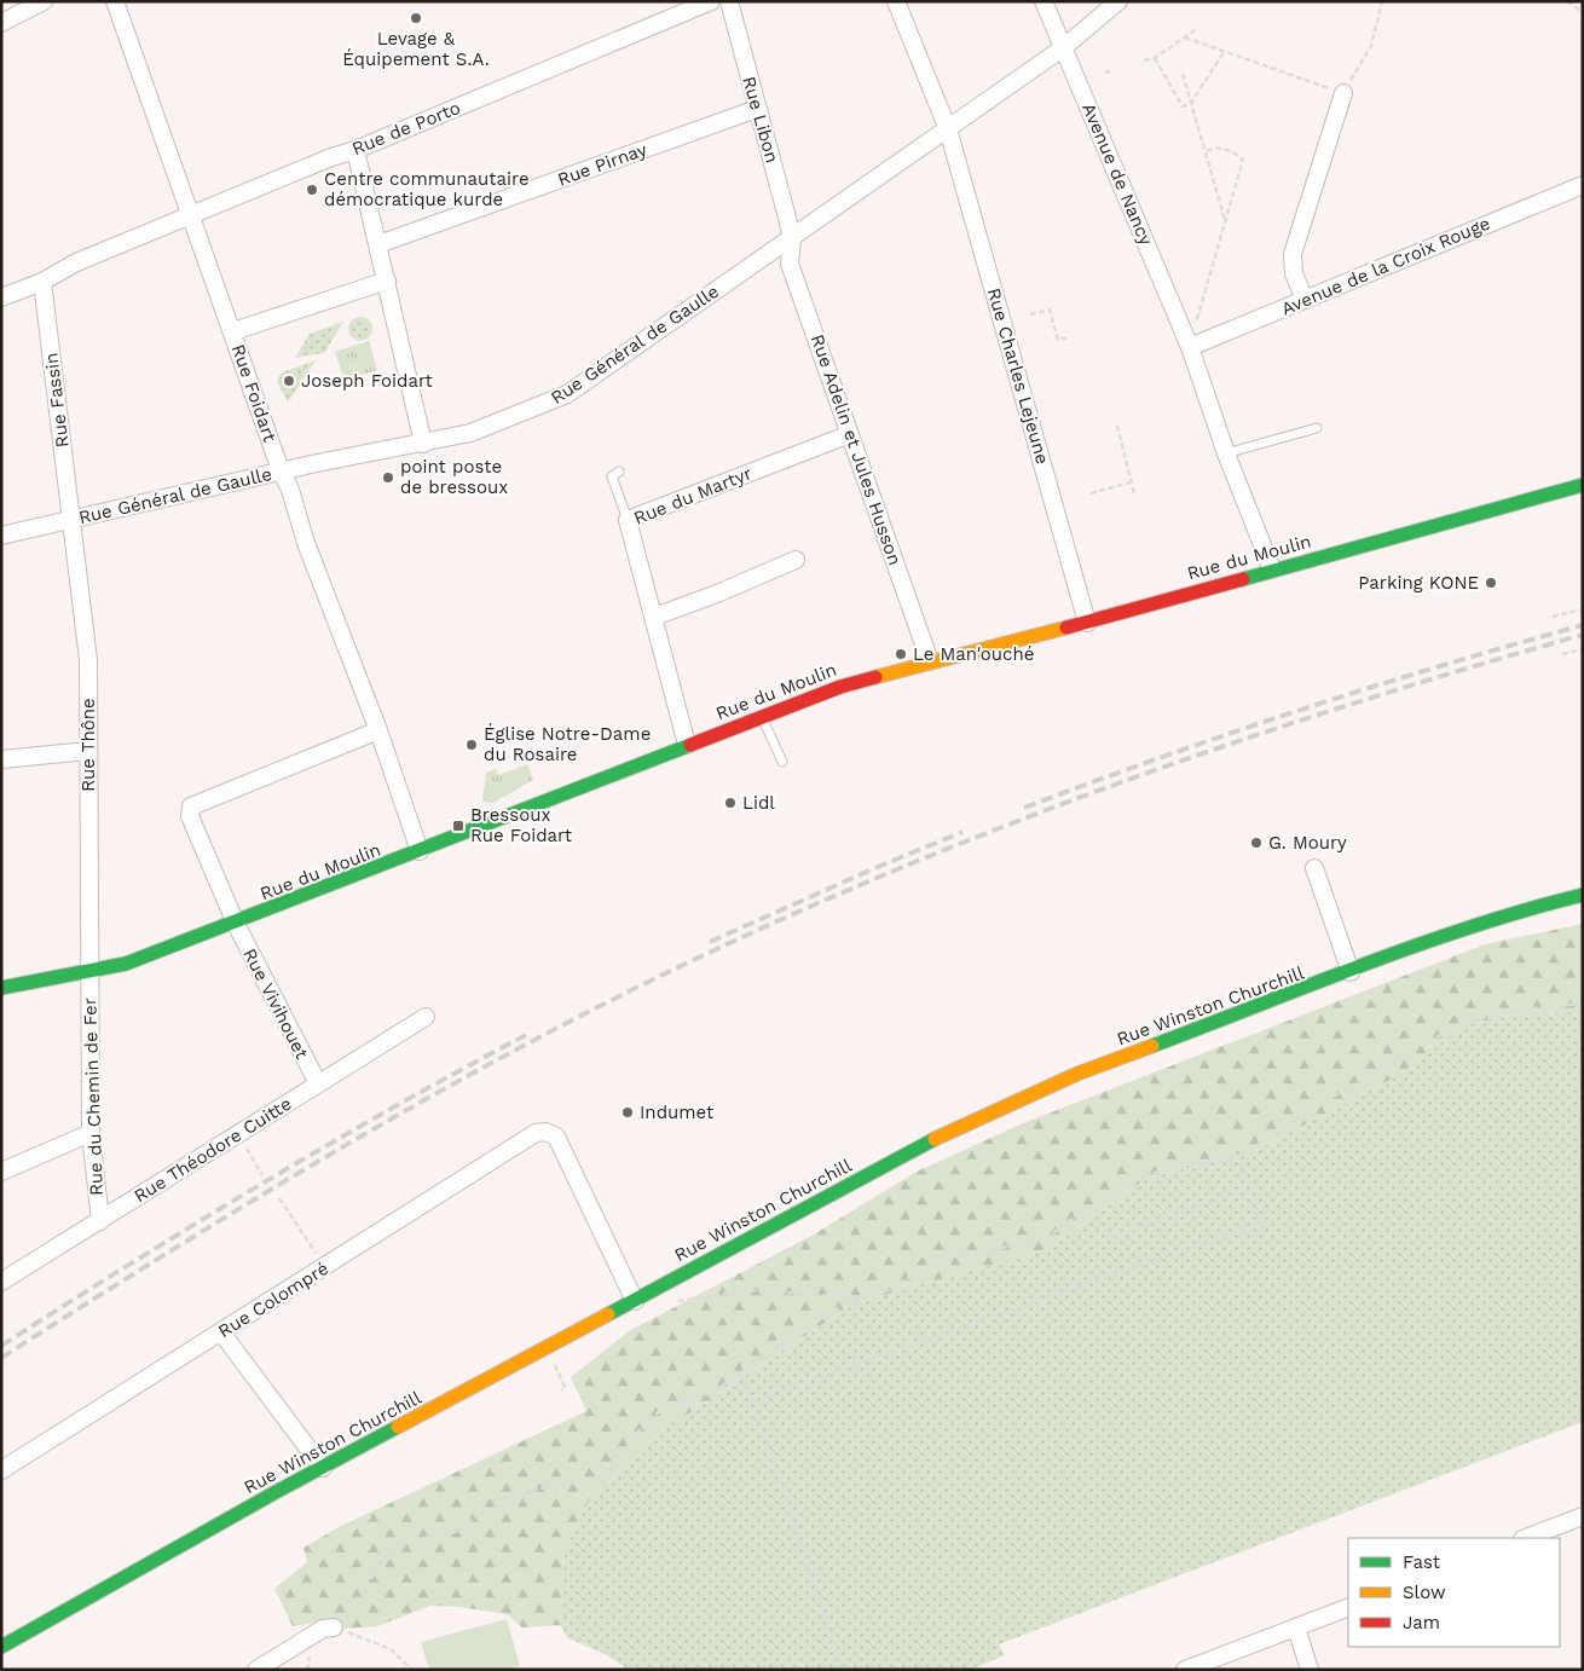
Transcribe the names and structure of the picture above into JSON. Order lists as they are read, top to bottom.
{
  "streets": {
    "main road": ["Rue du Moulin", "Rue Winston Churchill"],
    "street": [
      "Rue Libon",
      "Rue de Porto",
      "Rue Pirnay",
      "Avenue de Nancy",
      "Avenue de la Croix Rouge",
      "Rue Général de Gaulle",
      "Rue Charles Lejeune",
      "Rue Foidart",
      "Rue Fassin",
      "Rue Adelin et Jules Husson",
      "Rue du Martyr",
      "Rue Thône",
      "Rue Vivihouet",
      "Rue du Chemin de Fer",
      "Rue Théodore Cuitte",
      "Rue Colompré"
    ]
  },
  "crossings": [
    ["Rue Libon", "Rue Pirnay"],
    ["Rue Libon", "Rue Général de Gaulle"],
    ["Rue Libon", "Rue Adelin et Jules Husson"],
    ["Rue de Porto", "Rue Foidart"],
    ["Rue de Porto", "Rue Fassin"],
    ["Avenue de Nancy", "Avenue de la Croix Rouge"],
    ["Avenue de Nancy", "Rue Général de Gaulle"],
    ["Avenue de Nancy", "Rue du Moulin"],
    ["Rue Général de Gaulle", "Rue Charles Lejeune"],
    ["Rue Général de Gaulle", "Rue Foidart"],
    ["Rue Général de Gaulle", "Rue Fassin"],
    ["Rue Général de Gaulle", "Rue Adelin et Jules Husson"],
    ["Rue Général de Gaulle", "Rue Thône"],
    ["Rue Charles Lejeune", "Rue du Moulin"],
    ["Rue Foidart", "Rue du Moulin"],
    ["Rue Foidart", "Rue Vivihouet"],
    ["Rue Fassin", "Rue Thône"],
    ["Rue Adelin et Jules Husson", "Rue du Martyr"],
    ["Rue Adelin et Jules Husson", "Rue du Moulin"],
    ["Rue du Martyr", "Rue du Moulin"],
    ["Rue du Moulin", "Rue Thône"],
    ["Rue du Moulin", "Rue Vivihouet"],
    ["Rue du Moulin", "Rue du Chemin de Fer"],
    ["Rue Thône", "Rue du Chemin de Fer"],
    ["Rue Vivihouet", "Rue Théodore Cuitte"],
    ["Rue Winston Churchill", "Rue Colompré"],
    ["Rue du Chemin de Fer", "Rue Théodore Cuitte"]
  ],
  "places": {
    "other": [
      "Levage & Équipement S.A.",
      "Centre communautaire démocratique kurde",
      "Joseph Foidart",
      "point poste de bressoux",
      "Parking KONE",
      "Le Man'ouché",
      "Église Notre-Dame du Rosaire",
      "Lidl",
      "G. Moury",
      "Indumet"
    ],
    "transit": ["Bressoux Rue Foidart"]
  },
  "legend": ["Fast", "Slow", "Jam"]
}
